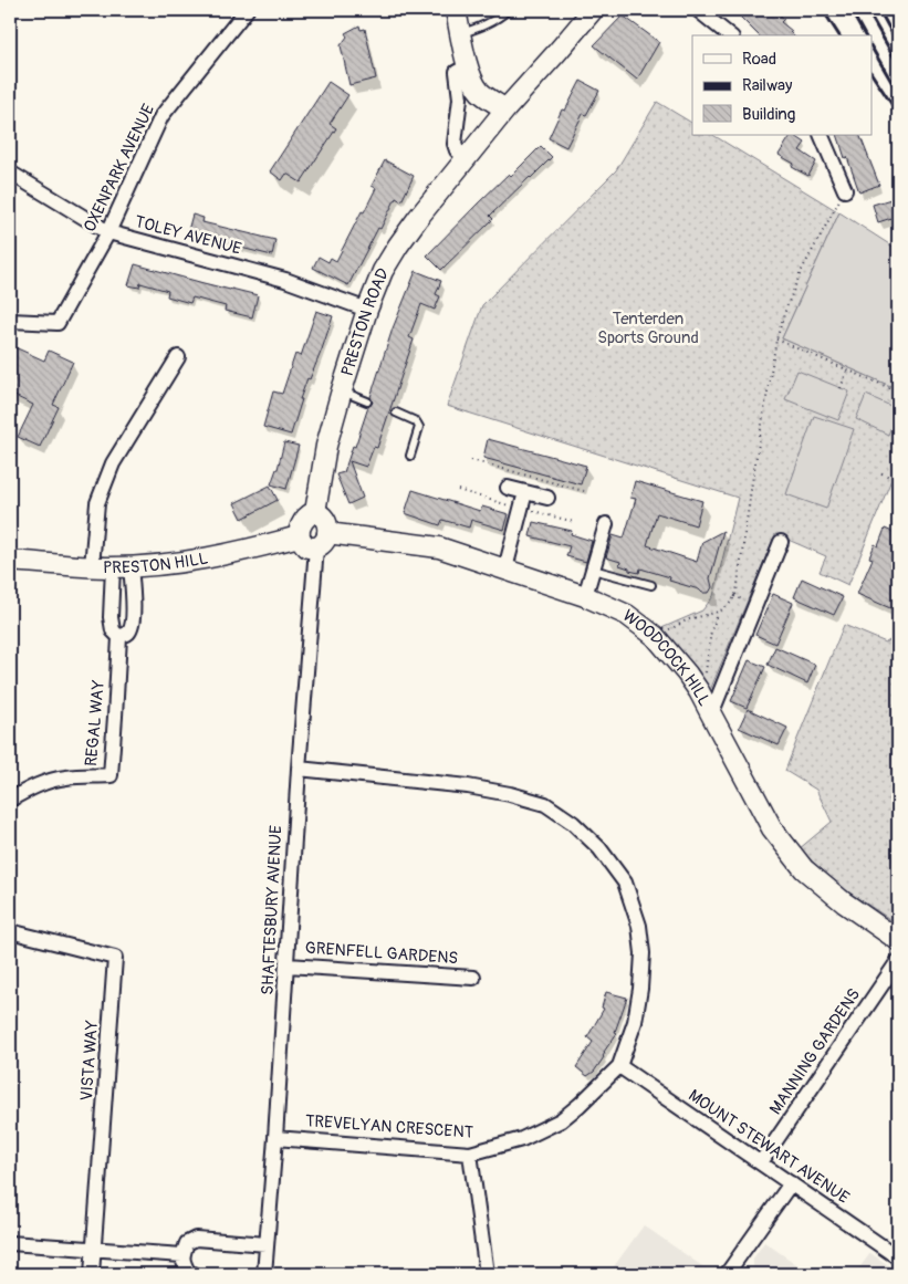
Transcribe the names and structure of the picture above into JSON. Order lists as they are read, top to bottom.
{
  "streets": {
    "street": [
      "OXENPARK AVENUE",
      "TOLEY AVENUE",
      "PRESTON ROAD",
      "PRESTON HILL",
      "WOODCOCK HILL",
      "REGAL WAY",
      "SHAFTESBURY AVENUE",
      "GRENFELL GARDENS",
      "MANNING GARDENS",
      "VISTA WAY",
      "TREVELYAN CRESCENT",
      "MOUNT STEWART AVENUE"
    ]
  },
  "crossings": [
    ["OXENPARK AVENUE", "TOLEY AVENUE"],
    ["TOLEY AVENUE", "PRESTON ROAD"],
    ["PRESTON ROAD", "PRESTON HILL"],
    ["PRESTON ROAD", "WOODCOCK HILL"],
    ["PRESTON ROAD", "SHAFTESBURY AVENUE"],
    ["PRESTON HILL", "WOODCOCK HILL"],
    ["PRESTON HILL", "REGAL WAY"],
    ["PRESTON HILL", "SHAFTESBURY AVENUE"],
    ["WOODCOCK HILL", "SHAFTESBURY AVENUE"],
    ["SHAFTESBURY AVENUE", "GRENFELL GARDENS"],
    ["SHAFTESBURY AVENUE", "TREVELYAN CRESCENT"],
    ["MANNING GARDENS", "MOUNT STEWART AVENUE"],
    ["TREVELYAN CRESCENT", "MOUNT STEWART AVENUE"]
  ],
  "parks": ["Tenterden Sports Ground"],
  "legend": ["Road", "Railway", "Building"]
}
